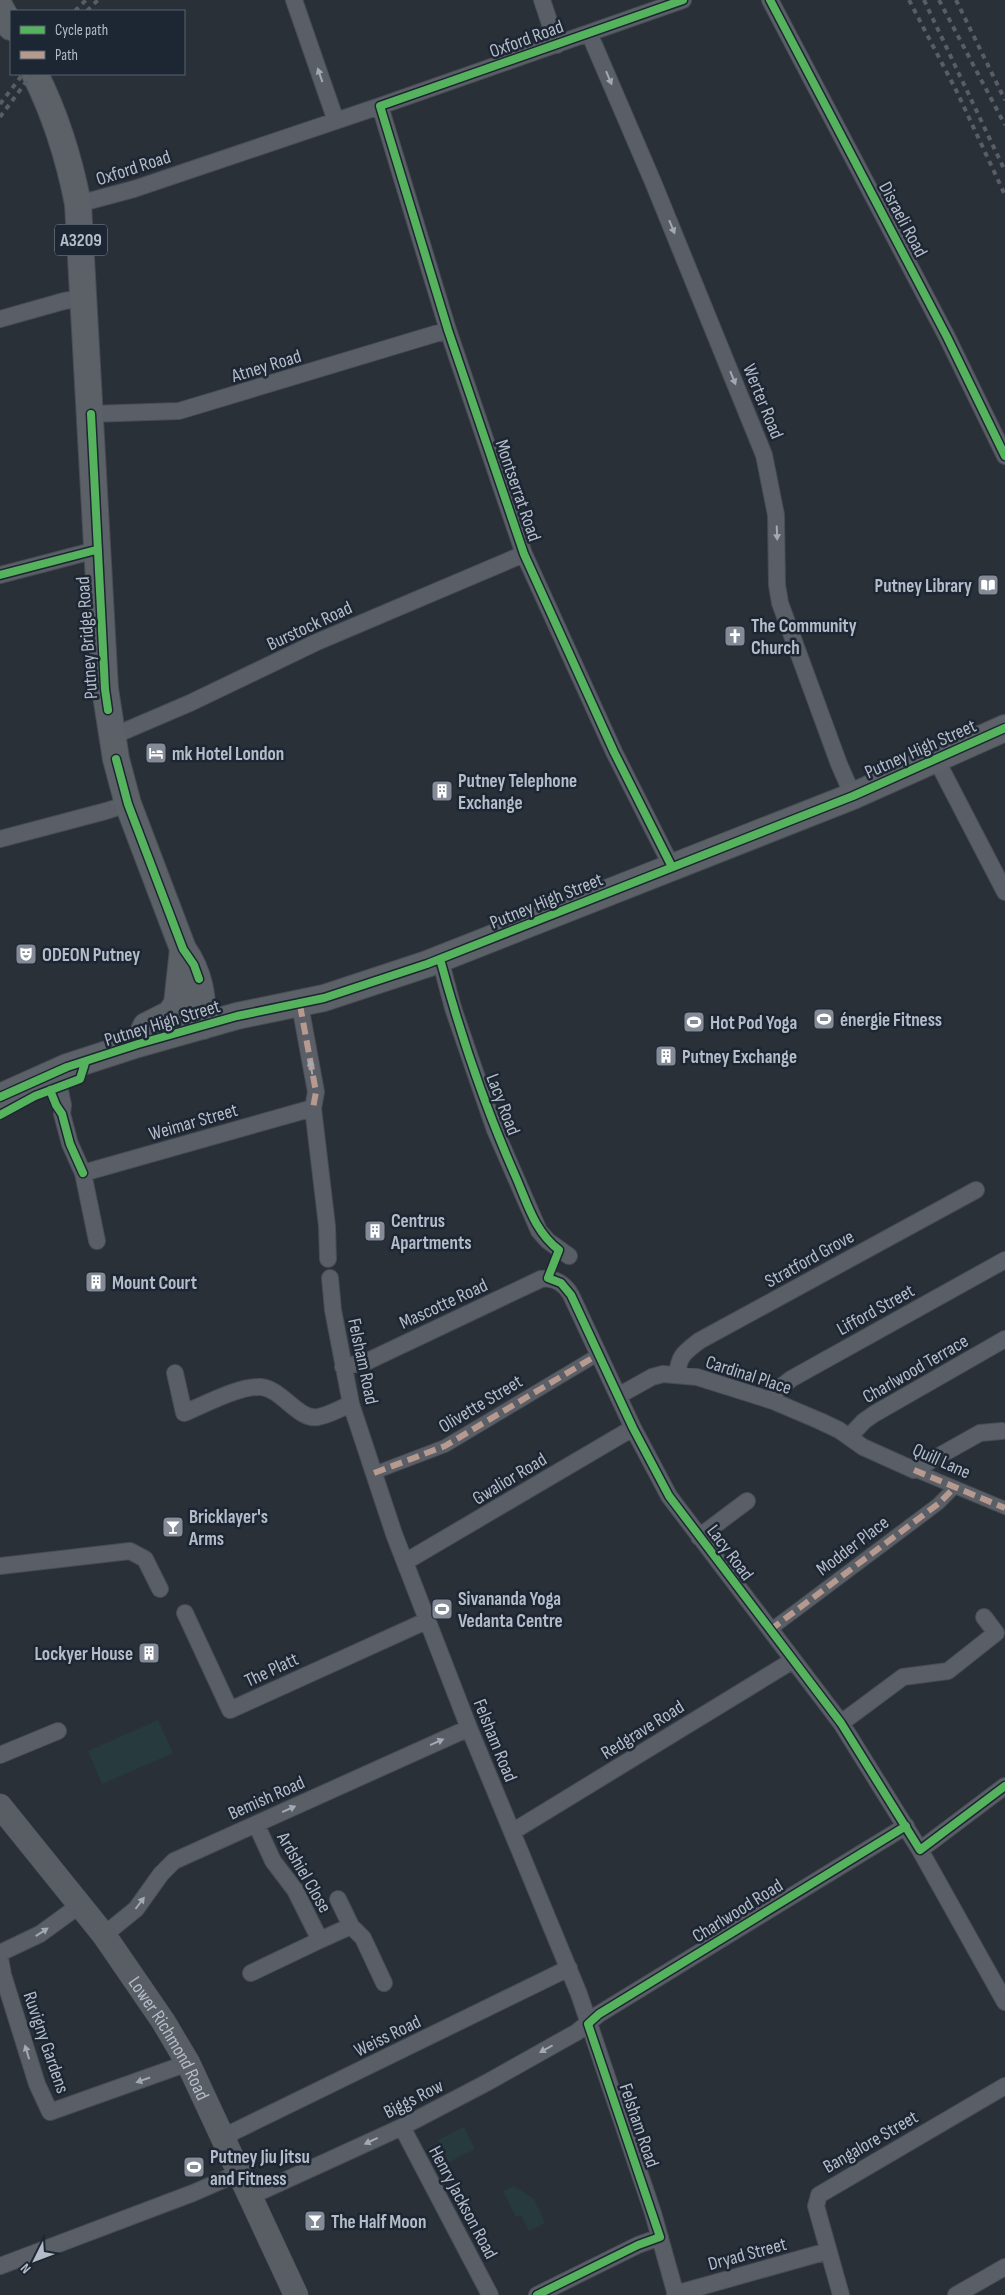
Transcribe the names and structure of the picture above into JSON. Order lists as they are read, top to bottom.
{
  "streets": {
    "main road": [
      "A3209",
      "Putney Bridge Road",
      "Putney High Street",
      "Lower Richmond Road"
    ],
    "street": [
      "Oxford Road",
      "Disraeli Road",
      "Atney Road",
      "Werter Road",
      "Montserrat Road",
      "Burstock Road",
      "Lacy Road",
      "Weimar Street",
      "Stratford Grove",
      "Mascotte Road",
      "Lifford Street",
      "Felsham Road",
      "Charlwood Terrace",
      "Cardinal Place",
      "Olivette Street",
      "Quill Lane",
      "Gwalior Road",
      "Modder Place",
      "The Platt",
      "Redgrave Road",
      "Bemish Road",
      "Ardshiel Close",
      "Charlwood Road",
      "Weiss Road",
      "Ruvigny Gardens",
      "Biggs Row",
      "Bangalore Street",
      "Henry Jackson Road",
      "Dryad Street"
    ]
  },
  "crossings": [
    ["Oxford Road", "Werter Road"],
    ["Oxford Road", "Montserrat Road"],
    ["Oxford Road", "Putney Bridge Road"],
    ["Atney Road", "Montserrat Road"],
    ["Atney Road", "Putney Bridge Road"],
    ["Werter Road", "Putney High Street"],
    ["Montserrat Road", "Burstock Road"],
    ["Montserrat Road", "Putney High Street"],
    ["Burstock Road", "Putney Bridge Road"],
    ["Putney Bridge Road", "Putney High Street"],
    ["Putney High Street", "Lacy Road"],
    ["Lacy Road", "Mascotte Road"],
    ["Lacy Road", "Cardinal Place"],
    ["Lacy Road", "Olivette Street"],
    ["Lacy Road", "Gwalior Road"],
    ["Lacy Road", "Modder Place"],
    ["Lacy Road", "Redgrave Road"],
    ["Lacy Road", "Charlwood Road"],
    ["Stratford Grove", "Cardinal Place"],
    ["Mascotte Road", "Felsham Road"],
    ["Lifford Street", "Cardinal Place"],
    ["Felsham Road", "Olivette Street"],
    ["Felsham Road", "Gwalior Road"],
    ["Felsham Road", "The Platt"],
    ["Felsham Road", "Redgrave Road"],
    ["Felsham Road", "Bemish Road"],
    ["Felsham Road", "Charlwood Road"],
    ["Felsham Road", "Weiss Road"],
    ["Felsham Road", "Biggs Row"],
    ["Felsham Road", "Dryad Street"],
    ["Charlwood Terrace", "Cardinal Place"],
    ["Cardinal Place", "Quill Lane"],
    ["Quill Lane", "Modder Place"],
    ["Bemish Road", "Ardshiel Close"],
    ["Bemish Road", "Lower Richmond Road"],
    ["Charlwood Road", "Biggs Row"],
    ["Weiss Road", "Lower Richmond Road"],
    ["Lower Richmond Road", "Ruvigny Gardens"],
    ["Lower Richmond Road", "Biggs Row"],
    ["Biggs Row", "Henry Jackson Road"],
    ["Bangalore Street", "Dryad Street"]
  ],
  "one_way": ["Werter Road", "Bemish Road", "Biggs Row"],
  "places": {
    "library": ["Putney Library"],
    "church": ["The Community Church"],
    "hotel": ["mk Hotel London"],
    "building": [
      "Putney Telephone Exchange",
      "Putney Exchange",
      "Centrus Apartments",
      "Mount Court",
      "Lockyer House"
    ],
    "theatre": ["ODEON Putney"],
    "sports": [
      "énergie Fitness",
      "Hot Pod Yoga",
      "Sivananda Yoga Vedanta Centre",
      "Putney Jiu Jitsu and Fitness"
    ],
    "bar": ["Bricklayer's Arms", "The Half Moon"]
  },
  "legend": ["Cycle path", "Path"],
  "north": "bottom left"
}
